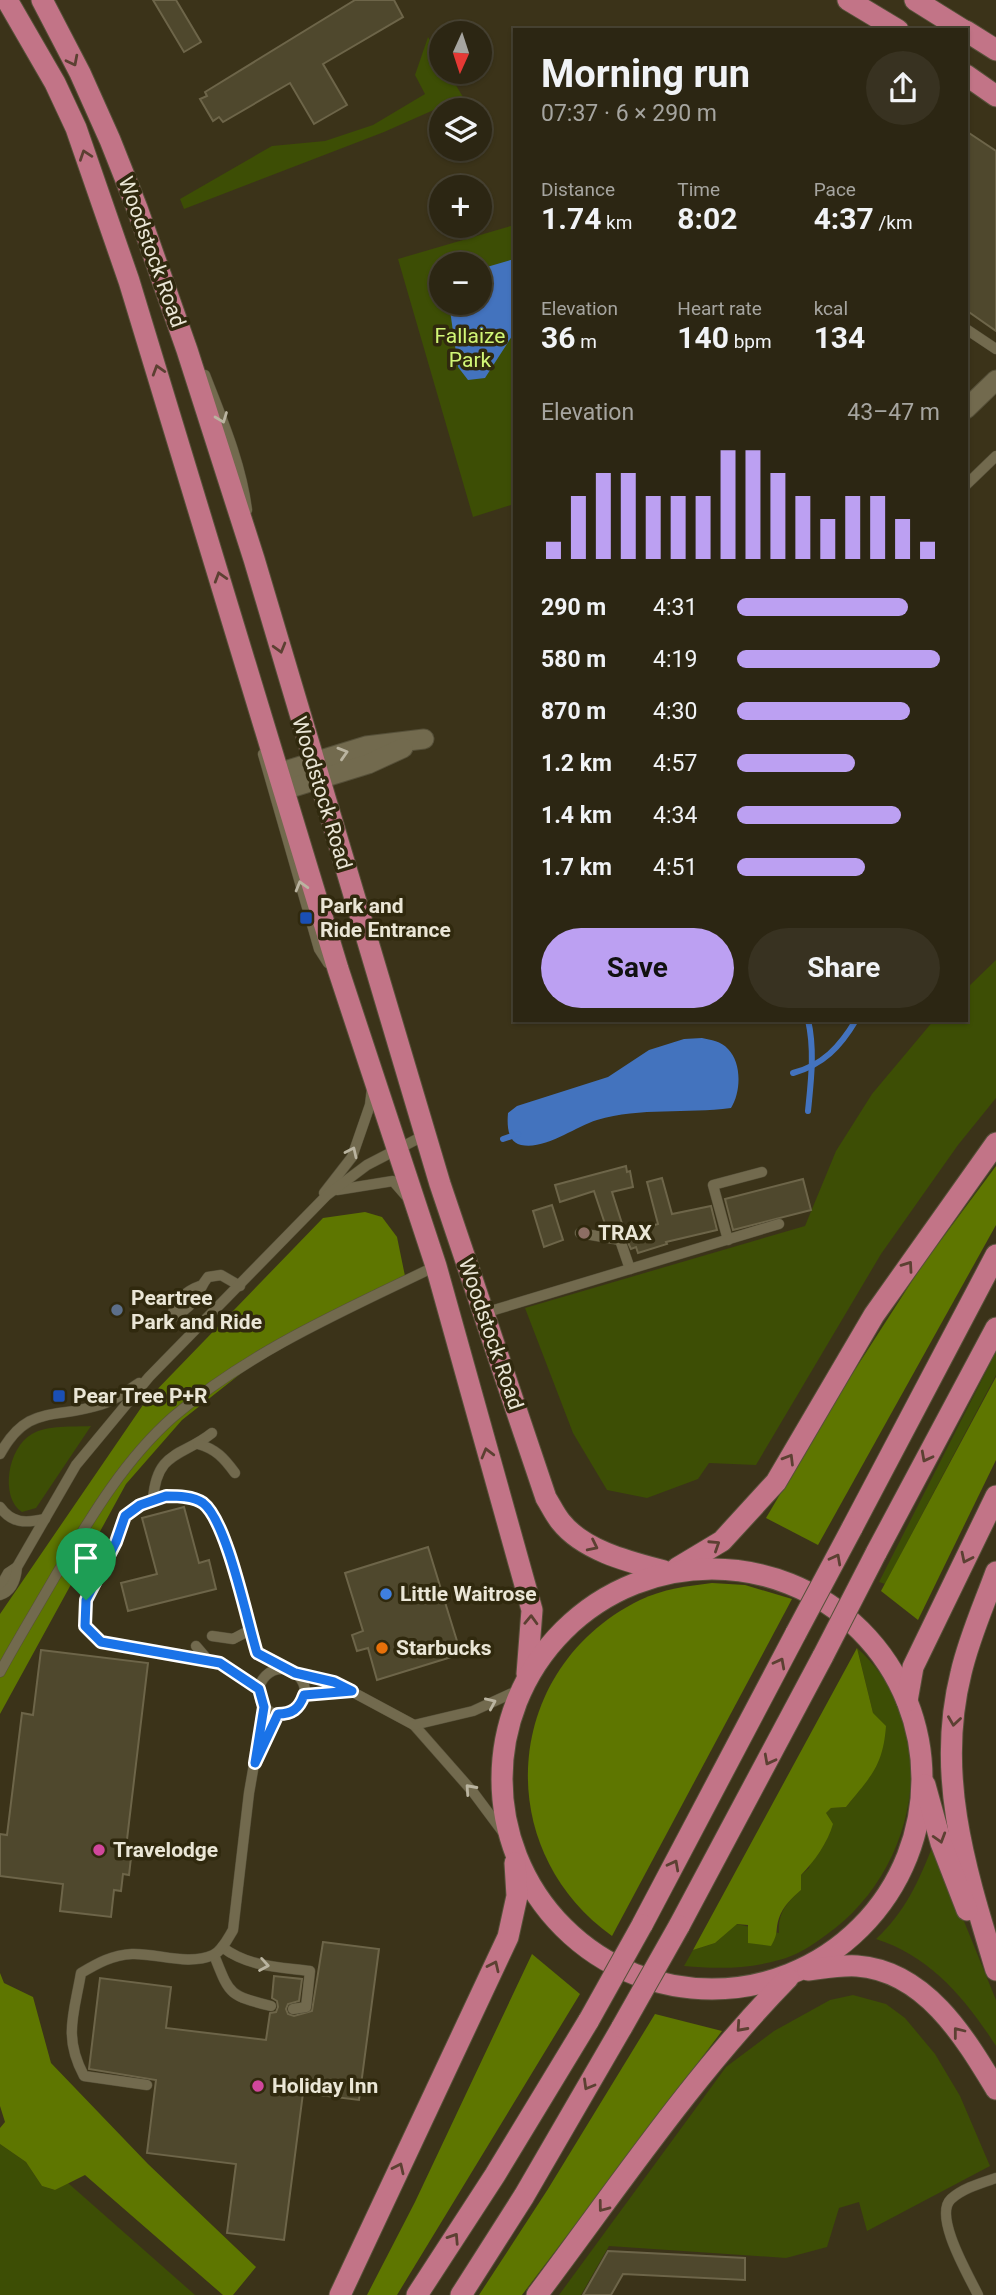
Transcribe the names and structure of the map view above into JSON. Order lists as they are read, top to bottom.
{
  "streets": {
    "highway": ["Woodstock Road"]
  },
  "parks": ["Fallaize Park"],
  "places": {
    "transit": ["Park and Ride Entrance", "Pear Tree P+R"],
    "other": [
      "TRAX",
      "Peartree Park and Ride",
      "Little Waitrose",
      "Starbucks",
      "Travelodge",
      "Holiday Inn"
    ]
  },
  "north": "bottom",
  "page": {
    "map_buttons": ["+", "−"],
    "heading": ["Morning run", "07:37 · 6 × 290 m"],
    "stats": [
      ["Distance", "1.74 km"],
      ["Time", "8:02"],
      ["Pace", "4:37 /km"],
      ["Elevation", "36 m"],
      ["Heart rate", "140 bpm"],
      ["kcal", "134"]
    ],
    "chart": ["Elevation", "43–47 m"],
    "list": [
      {
        "name": "290 m",
        "note": "4:31"
      },
      {
        "name": "580 m",
        "note": "4:19"
      },
      {
        "name": "870 m",
        "note": "4:30"
      },
      {
        "name": "1.2 km",
        "note": "4:57"
      },
      {
        "name": "1.4 km",
        "note": "4:34"
      },
      {
        "name": "1.7 km",
        "note": "4:51"
      }
    ],
    "buttons": ["Save", "Share"]
  }
}
